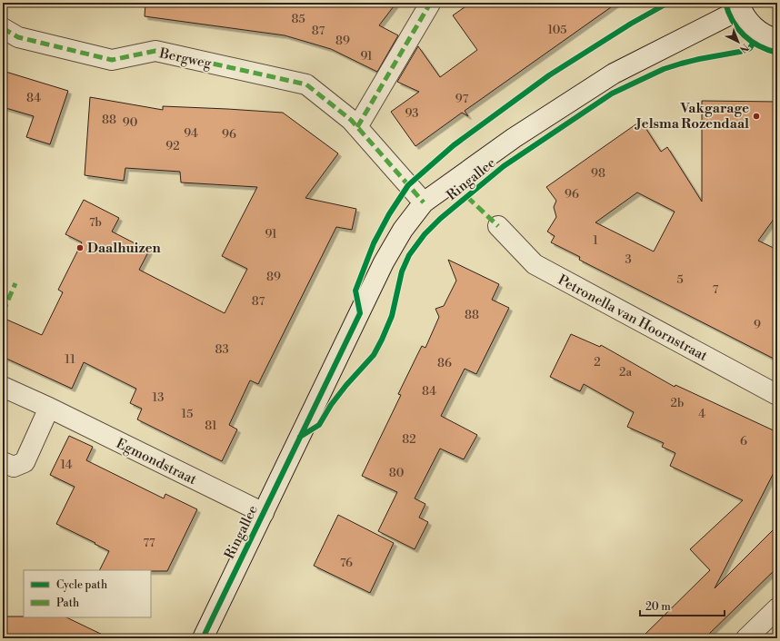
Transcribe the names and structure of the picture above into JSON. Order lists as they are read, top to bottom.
{
  "streets": {
    "street": [
      "Bergweg",
      "Ringallee",
      "Petronella van Hoornstraat",
      "Egmondstraat"
    ]
  },
  "crossings": [
    ["Bergweg", "Ringallee"],
    ["Ringallee", "Egmondstraat"]
  ],
  "places": ["Vakgarage Jelsma Rozendaal", "Daalhuizen"],
  "house_numbers": [
    "85",
    "105",
    "87",
    "89",
    "91",
    "84",
    "97",
    "93",
    "88",
    "90",
    "94",
    "96",
    "92",
    "98",
    "96",
    "7b",
    "91",
    "1",
    "3",
    "89",
    "5",
    "7",
    "87",
    "88",
    "9",
    "83",
    "11",
    "2",
    "86",
    "2a",
    "84",
    "13",
    "2b",
    "15",
    "4",
    "81",
    "82",
    "6",
    "14",
    "80",
    "77",
    "76"
  ],
  "legend": ["Cycle path", "Path"],
  "scale_bar": "20 m",
  "north": "bottom right"
}
